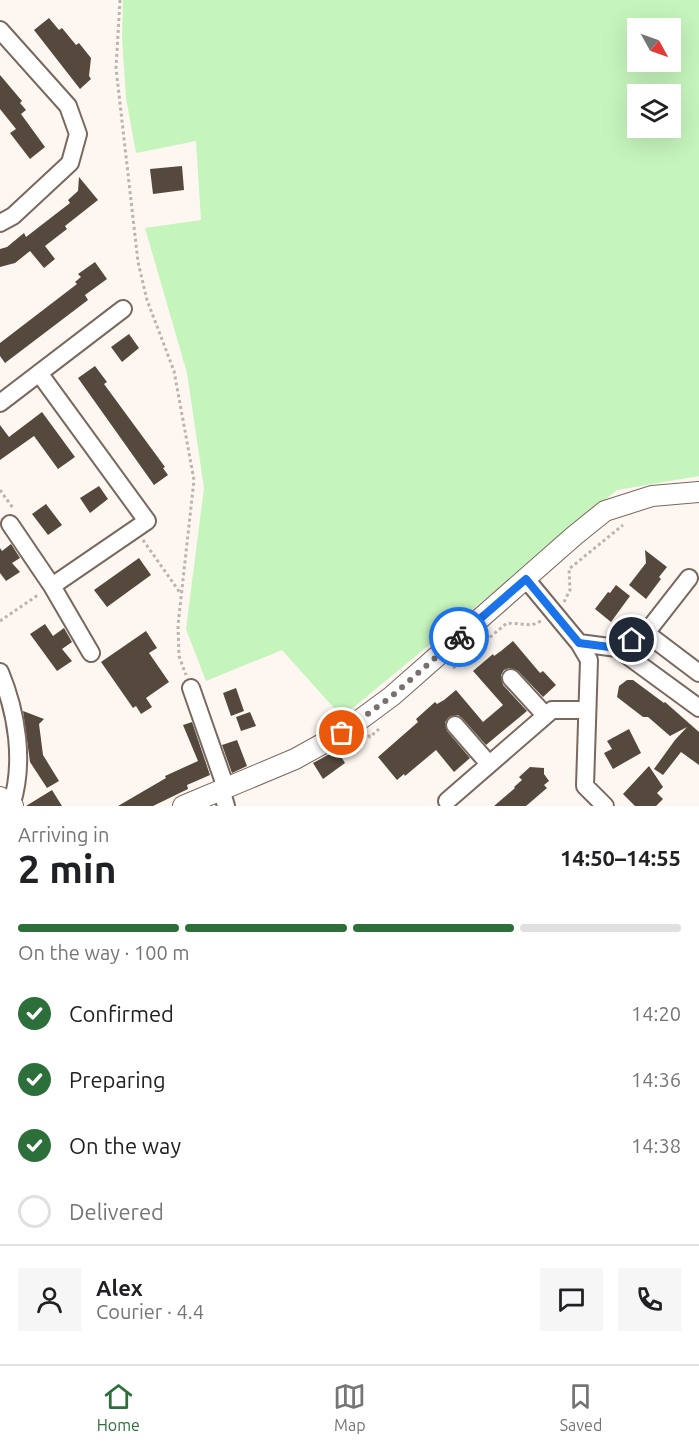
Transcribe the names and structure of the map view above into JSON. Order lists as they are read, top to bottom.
{
  "north": "bottom right",
  "page": {
    "heading": ["2 min", "Arriving in", "14:50–14:55"],
    "panel": ["Alex", "Courier · 4.4"],
    "bar": "On the way · 100 m",
    "list": [
      ["Confirmed", "14:20"],
      ["Preparing", "14:36"],
      ["On the way", "14:38"],
      "Delivered"
    ],
    "tabs": ["Home", "Map", "Saved"]
  }
}
